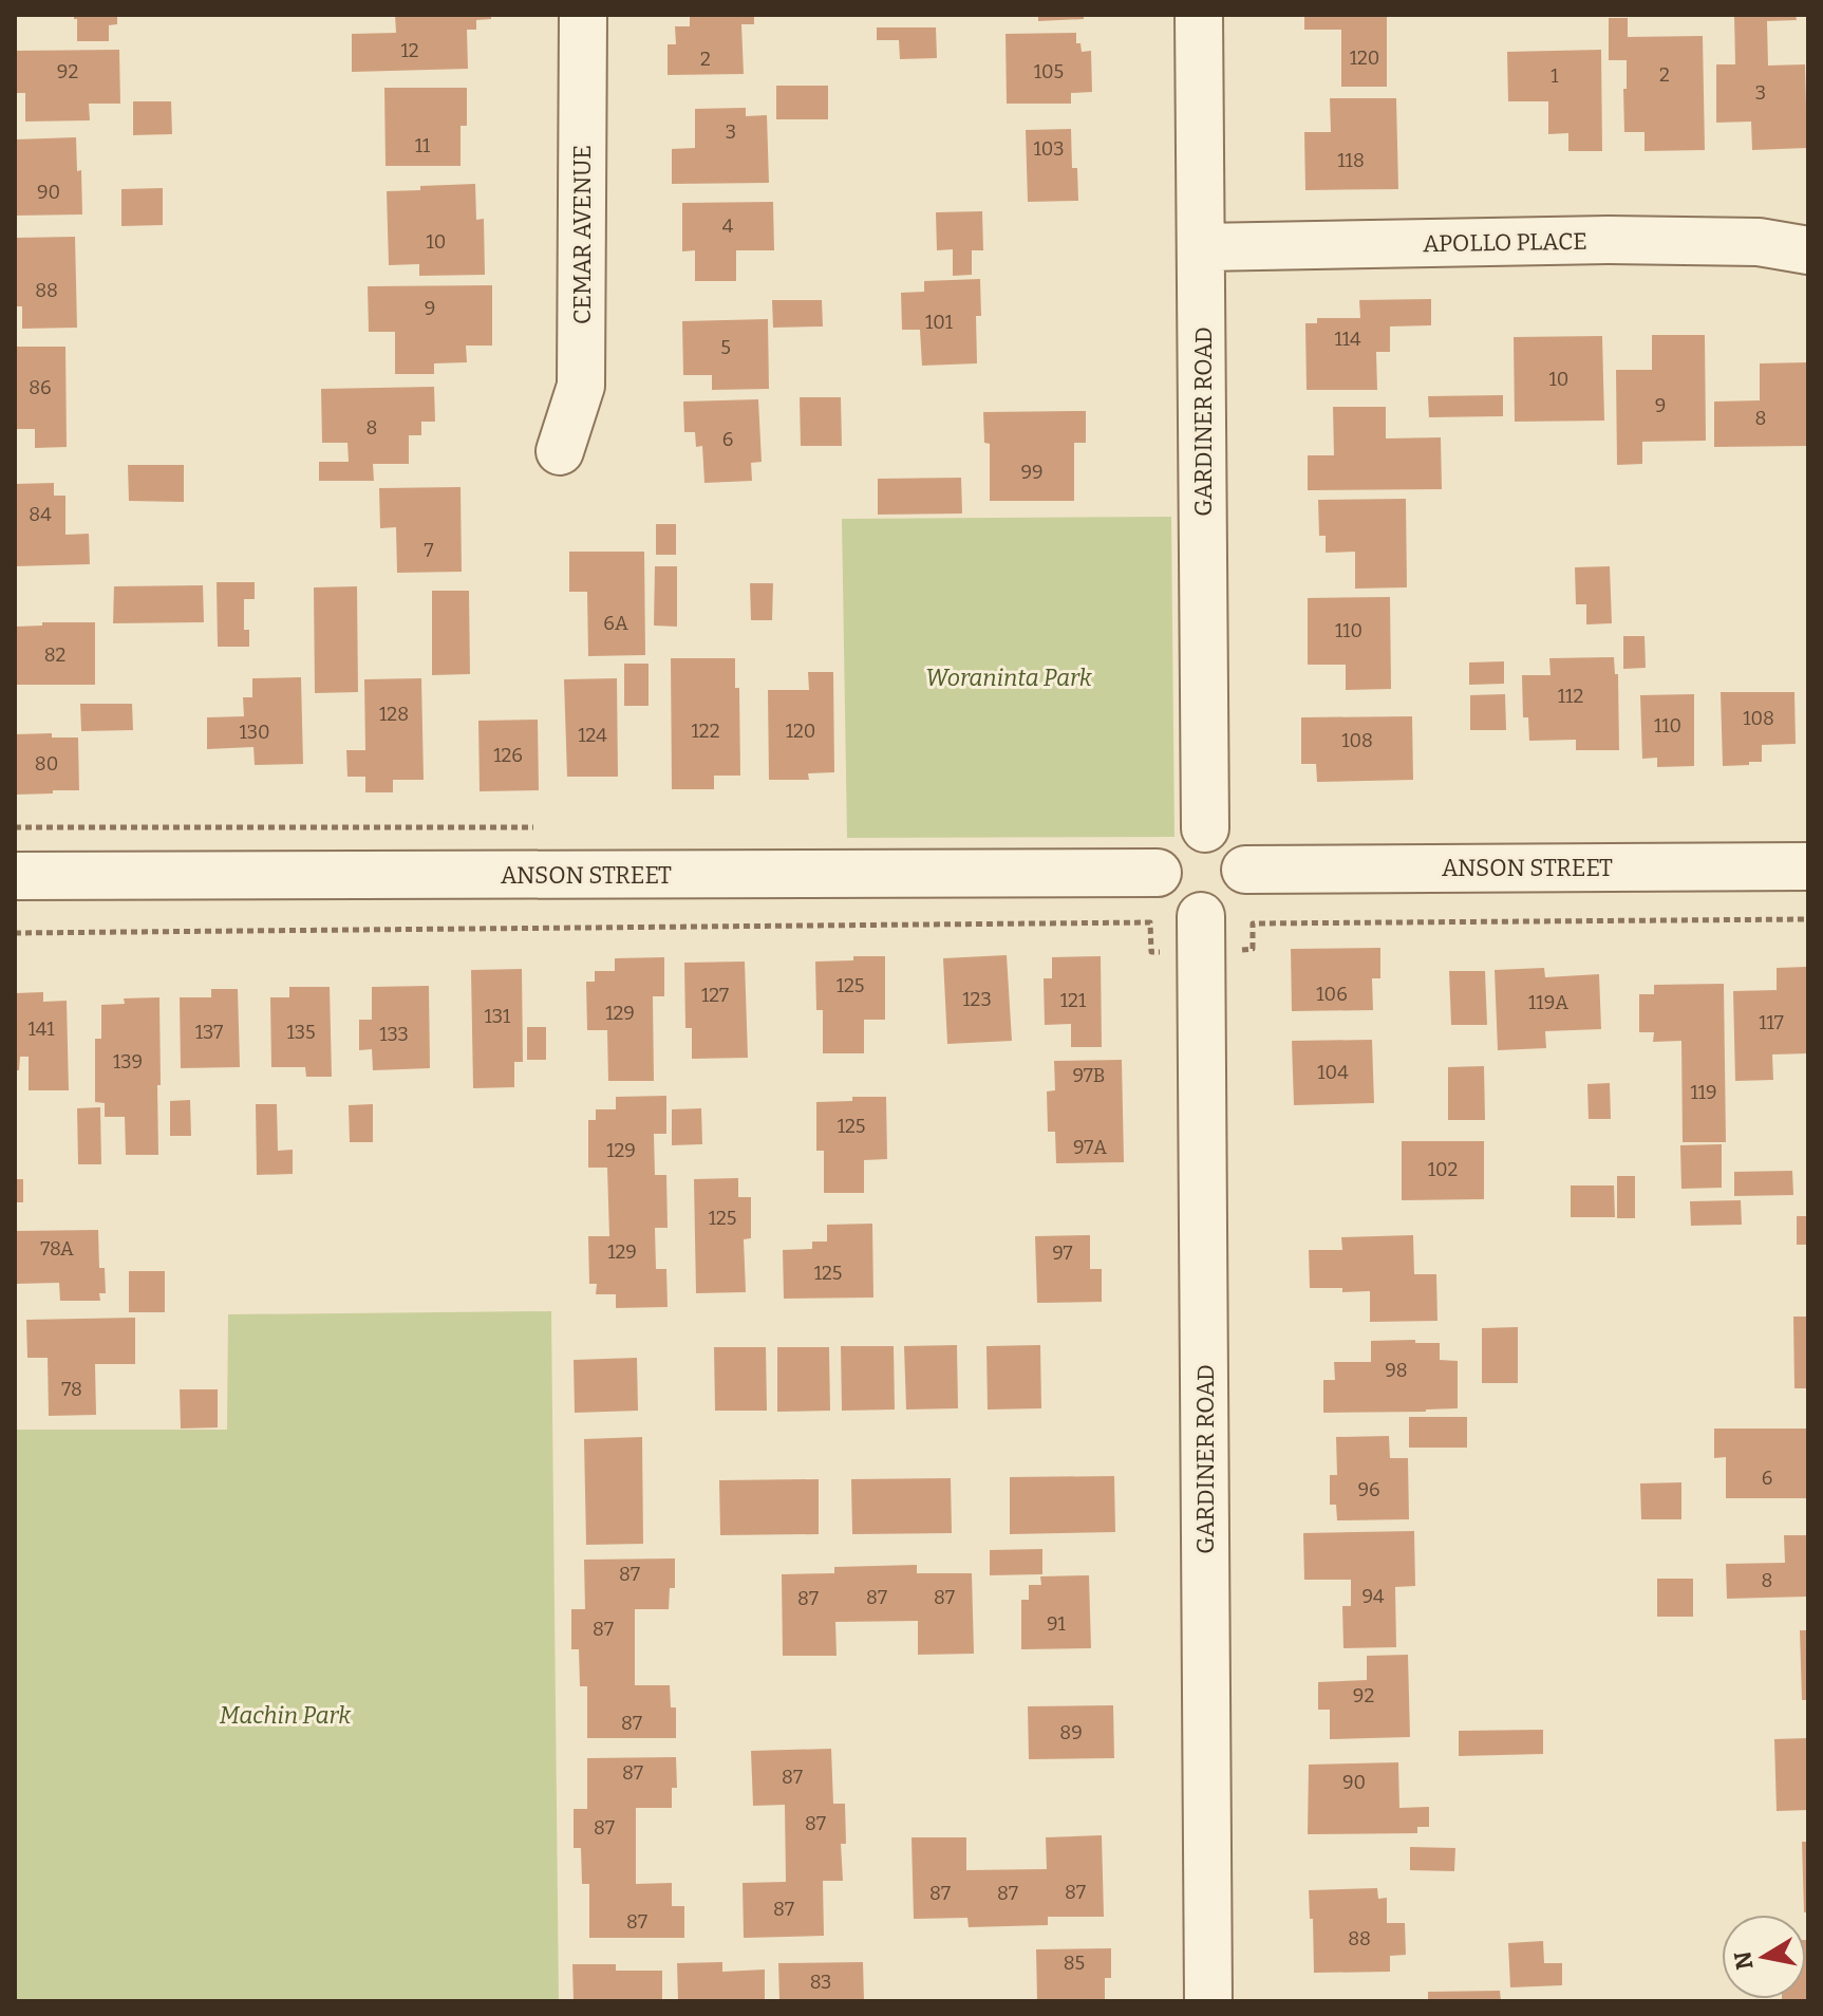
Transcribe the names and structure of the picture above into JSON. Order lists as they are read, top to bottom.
{
  "streets": {
    "street": [
      "CEMAR AVENUE",
      "APOLLO PLACE",
      "GARDINER ROAD",
      "ANSON STREET"
    ]
  },
  "crossings": [
    ["APOLLO PLACE", "GARDINER ROAD"],
    ["GARDINER ROAD", "ANSON STREET"]
  ],
  "parks": ["Woraninta Park", "Machin Park"],
  "house_numbers": [
    "12",
    "120",
    "2",
    "92",
    "105",
    "2",
    "1",
    "3",
    "3",
    "11",
    "103",
    "118",
    "90",
    "4",
    "10",
    "88",
    "9",
    "101",
    "114",
    "5",
    "10",
    "86",
    "9",
    "8",
    "8",
    "6",
    "99",
    "84",
    "7",
    "6A",
    "110",
    "82",
    "112",
    "128",
    "108",
    "110",
    "122",
    "120",
    "130",
    "124",
    "108",
    "126",
    "80",
    "125",
    "106",
    "127",
    "123",
    "121",
    "119A",
    "129",
    "131",
    "117",
    "141",
    "137",
    "135",
    "133",
    "139",
    "104",
    "97B",
    "119",
    "125",
    "97A",
    "129",
    "102",
    "125",
    "78A",
    "129",
    "97",
    "125",
    "98",
    "78",
    "6",
    "96",
    "87",
    "8",
    "94",
    "87",
    "87",
    "87",
    "91",
    "87",
    "92",
    "87",
    "89",
    "87",
    "87",
    "90",
    "87",
    "87",
    "87",
    "87",
    "87",
    "87",
    "87",
    "88",
    "85",
    "83"
  ],
  "north": "left"
}
